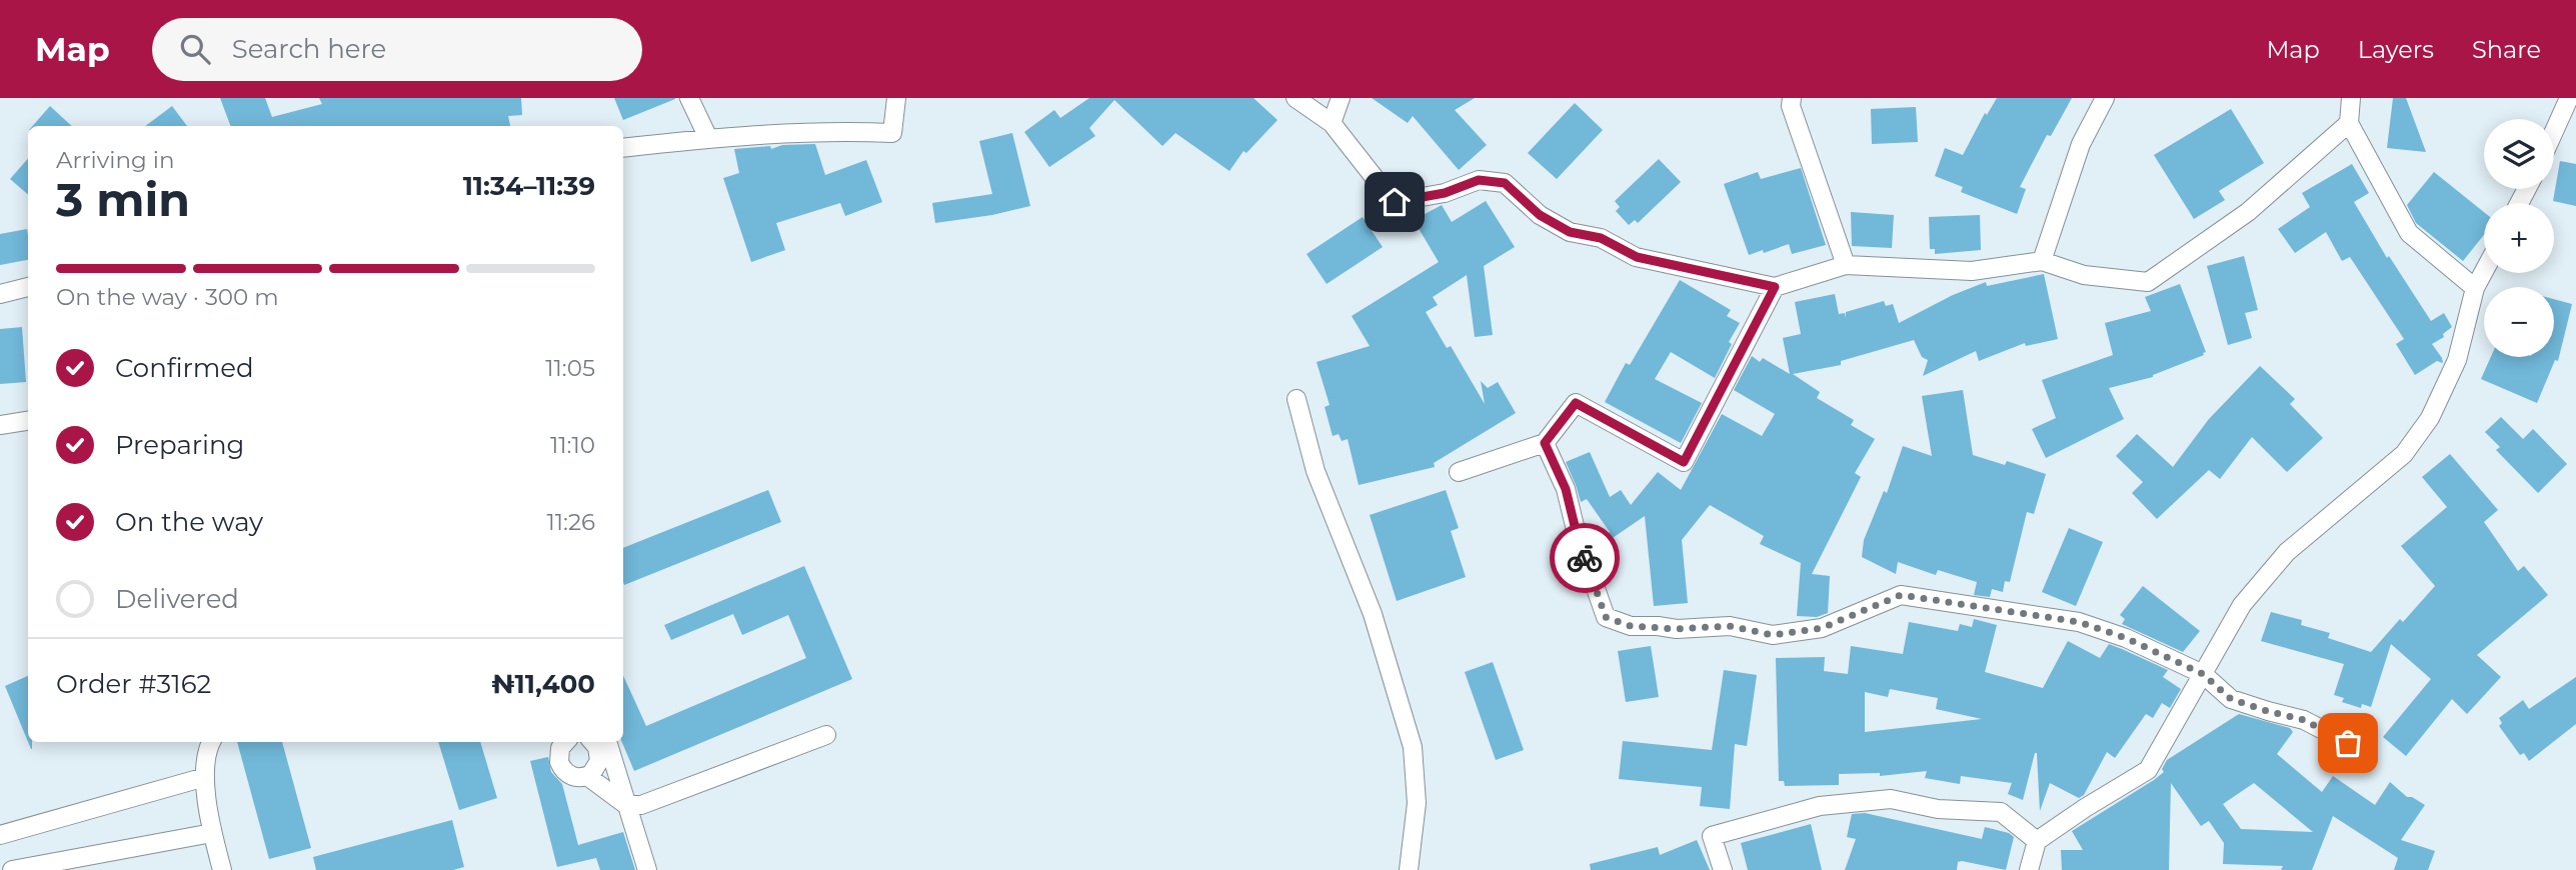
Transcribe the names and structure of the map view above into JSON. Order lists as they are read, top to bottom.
{
  "page": {
    "header": "Map",
    "search": "Search here",
    "nav": ["Map", "Layers", "Share"],
    "map_buttons": ["+", "−"],
    "heading": ["3 min", "Arriving in", "11:34–11:39"],
    "panel": ["Order #3162", "₦11,400"],
    "bar": "On the way · 300 m",
    "list": [
      ["Confirmed", "11:05"],
      ["Preparing", "11:10"],
      ["On the way", "11:26"],
      "Delivered"
    ]
  }
}
